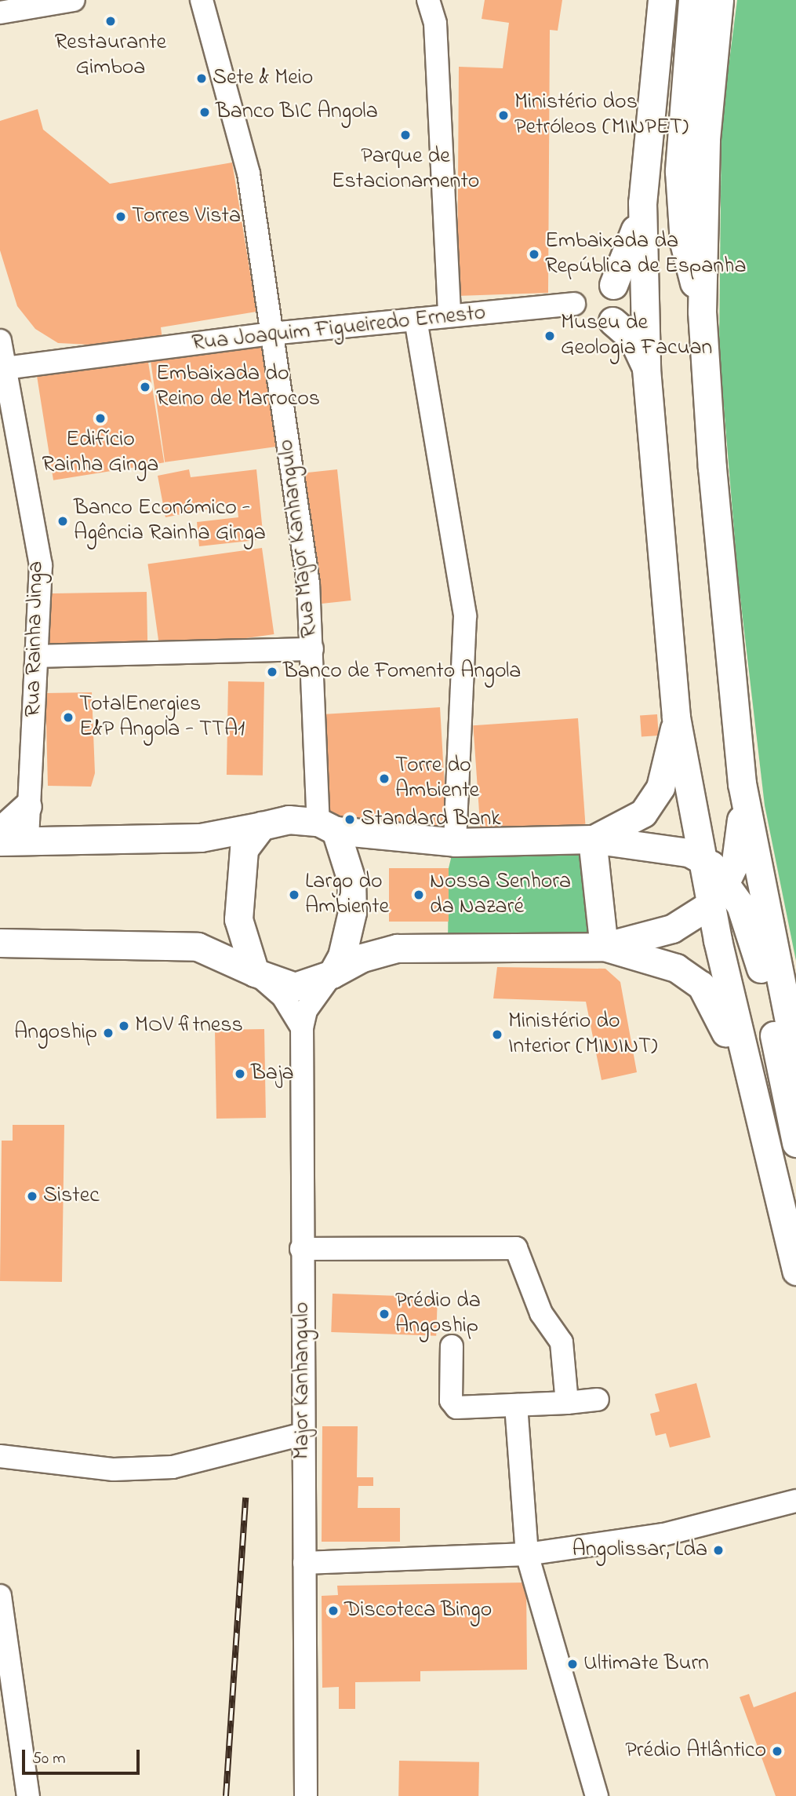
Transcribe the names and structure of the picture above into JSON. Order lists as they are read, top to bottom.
{
  "streets": {
    "street": [
      "Rua Joaquim Figueiredo Ernesto",
      "Rua Major Kanhangulo",
      "Rua Rainha Jinga",
      "Major Kanhangulo"
    ]
  },
  "crossings": [
    ["Rua Joaquim Figueiredo Ernesto", "Rua Major Kanhangulo"],
    ["Rua Joaquim Figueiredo Ernesto", "Rua Rainha Jinga"],
    ["Rua Major Kanhangulo", "Major Kanhangulo"]
  ],
  "places": [
    "Restaurante Gimboa",
    "Sete & Meio",
    "Banco BIC Angola",
    "Ministério dos Petróleos (MINPET)",
    "Parque de Estacionamento",
    "Torres Vista",
    "Embaixada da República de Espanha",
    "Museu de Geologia Facuan",
    "Embaixada do Reino de Marrocos",
    "Edifício Rainha Ginga",
    "Banco Económico - Agência Rainha Ginga",
    "Banco de Fomento Angola",
    "TotalEnergies E&P Angola - TTA1",
    "Torre do Ambiente",
    "Standard Bank",
    "Largo do Ambiente",
    "Nossa Senhora da Nazaré",
    "MOV fitness",
    "Angoship",
    "Ministério do Interior (MININT)",
    "Baja",
    "Sistec",
    "Prédio da Angoship",
    "Angolissar, Lda",
    "Discoteca Bingo",
    "Ultimate Burn",
    "Prédio Atlântico"
  ],
  "scale_bar": "50 m"
}
